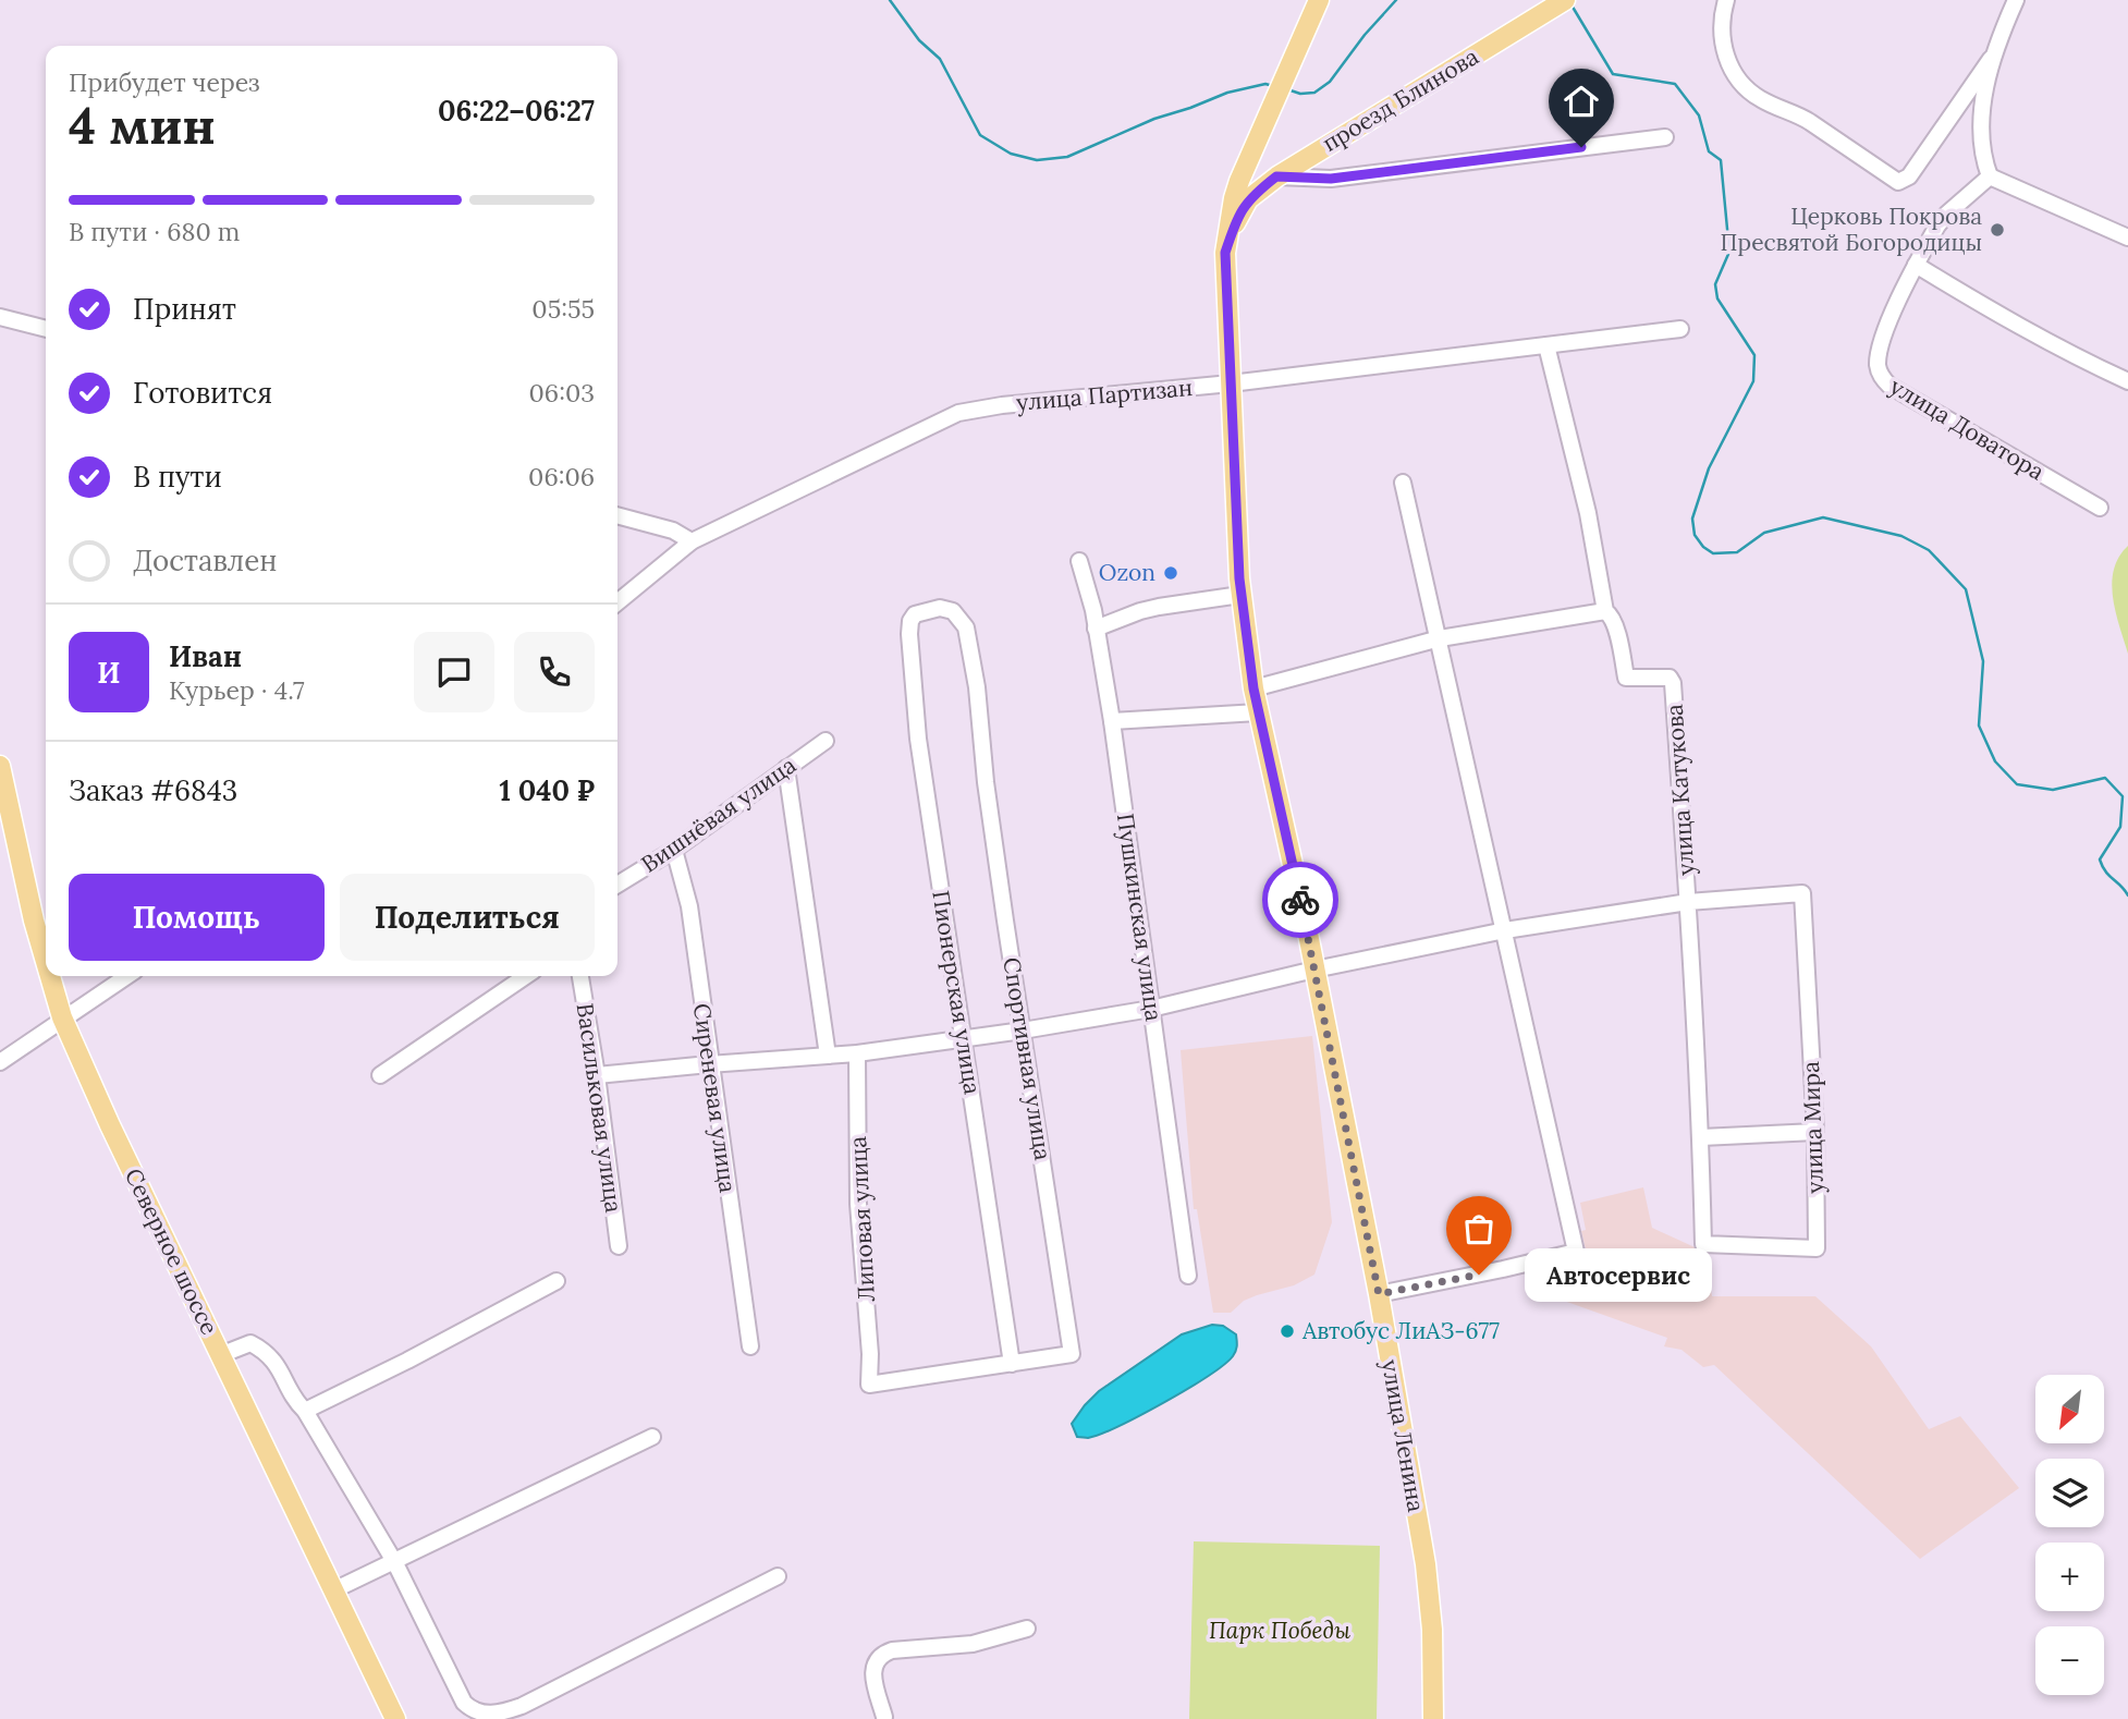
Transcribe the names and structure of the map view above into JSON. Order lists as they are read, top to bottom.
{
  "streets": {
    "main road": ["проезд Блинова", "Северное шоссе", "улица Ленина"],
    "street": [
      "улица Партизан",
      "улица Доватора",
      "улица Катукова",
      "Вишнёвая улица",
      "Пушкинская улица",
      "Пионерская улица",
      "Спортивная улица",
      "Сиреневая улица",
      "Васильковая улица",
      "улица Мира",
      "Липовая улица"
    ]
  },
  "crossings": [
    ["проезд Блинова", "улица Ленина"],
    ["улица Партизан", "улица Катукова"],
    ["улица Партизан", "улица Ленина"],
    ["улица Катукова", "улица Мира"],
    ["Вишнёвая улица", "Сиреневая улица"],
    ["Пионерская улица", "Спортивная улица"],
    ["Спортивная улица", "Липовая улица"]
  ],
  "parks": ["Парк Победы"],
  "places": [
    "Церковь Покрова Пресвятой Богородицы",
    "Ozon",
    "Автосервис",
    "Автобус ЛиАЗ-677"
  ],
  "north": "bottom left",
  "page": {
    "heading": ["4 мин", "Прибудет через", "06:22–06:27"],
    "panel": [
      "Иван",
      "Курьер · 4.7",
      "Заказ #6843",
      "1 040 ₽"
    ],
    "bar": "В пути · 680 m",
    "list": [
      ["Принят", "05:55"],
      ["Готовится", "06:03"],
      ["В пути", "06:06"],
      "Доставлен"
    ],
    "round": "И",
    "buttons": ["Помощь", "Поделиться"],
    "bubble": "Автосервис",
    "map_buttons": ["+", "−"]
  }
}
